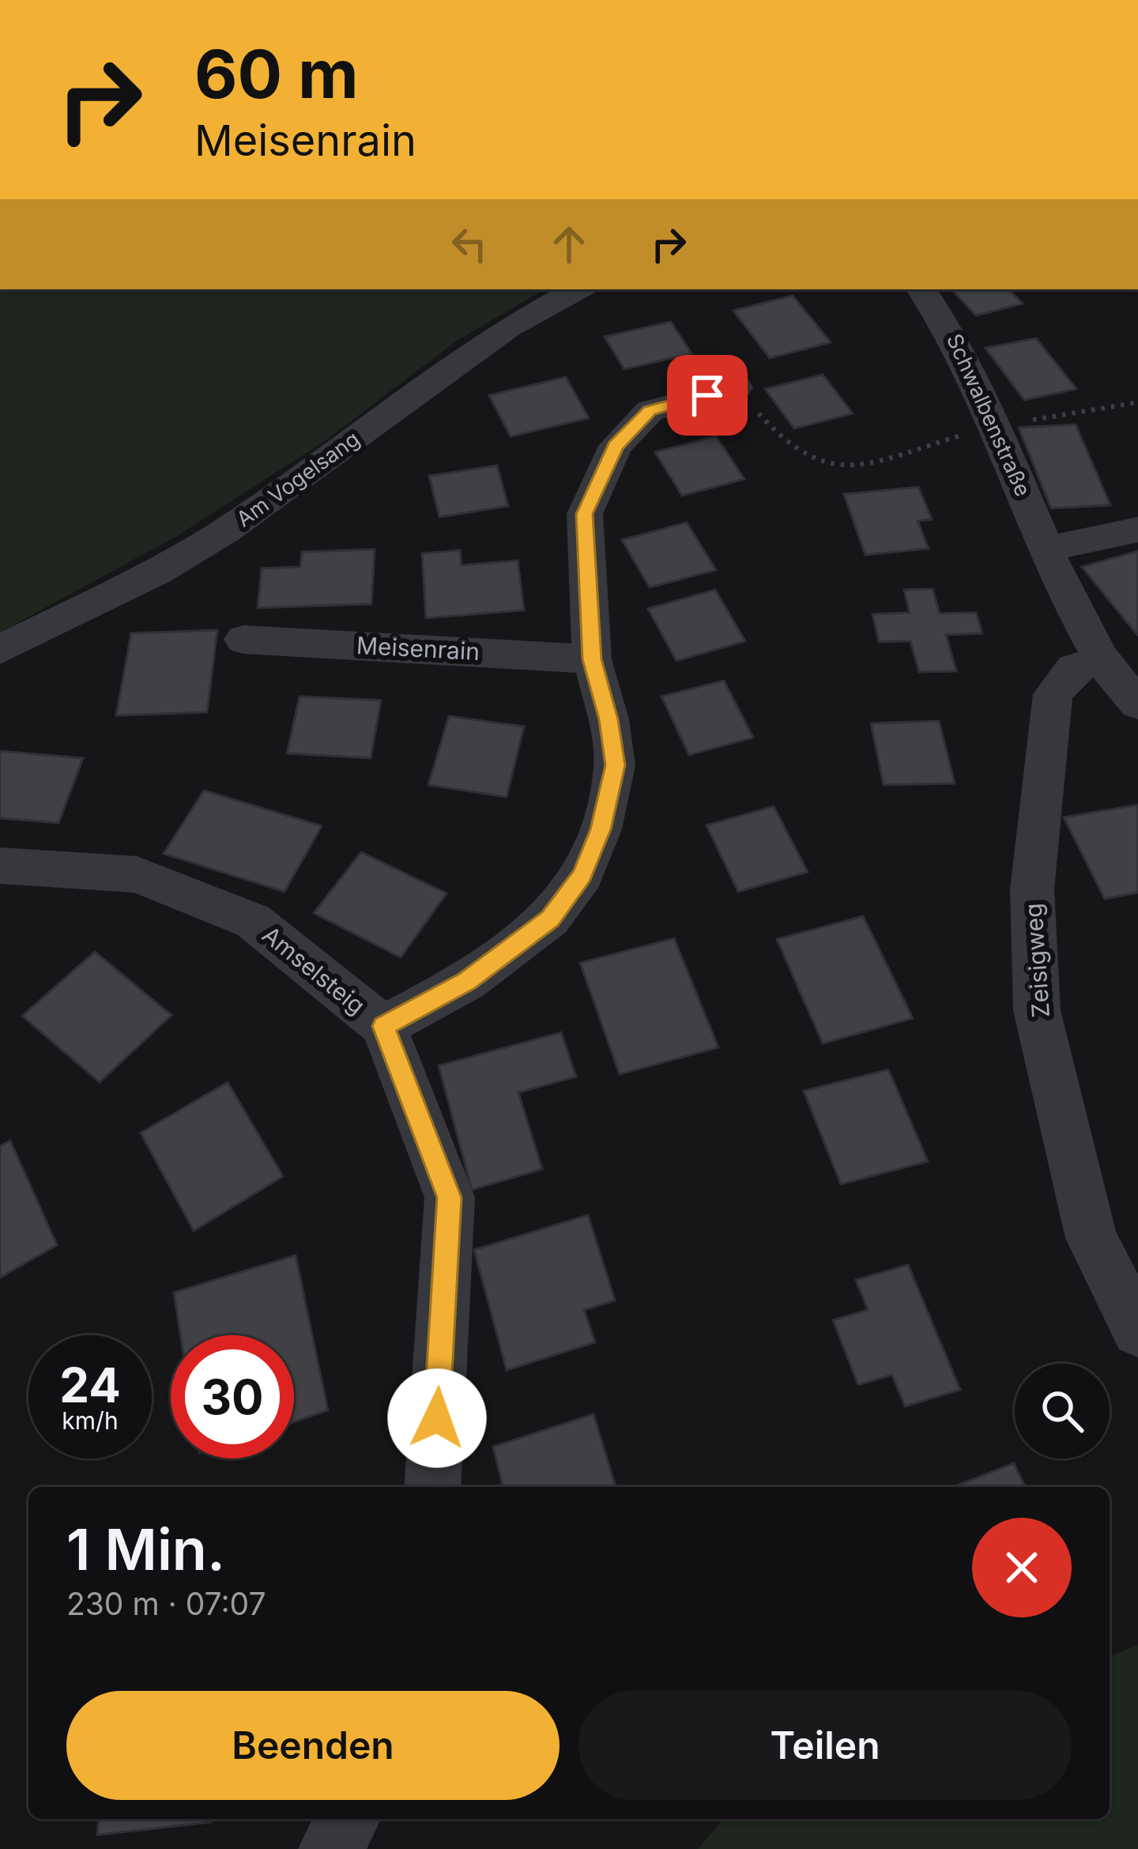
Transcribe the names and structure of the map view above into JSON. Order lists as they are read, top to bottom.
{
  "streets": {
    "street": [
      "Schwalbenstraße",
      "Am Vogelsang",
      "Meisenrain",
      "Zeisigweg",
      "Amselsteig"
    ]
  },
  "crossings": [
    ["Schwalbenstraße", "Zeisigweg"]
  ],
  "page": {
    "turn": ["60 m", "Meisenrain"],
    "speed": "24 km/h",
    "limit": "30",
    "heading": ["1 Min.", "230 m · 07:07"],
    "buttons": ["Beenden", "Teilen"]
  }
}
